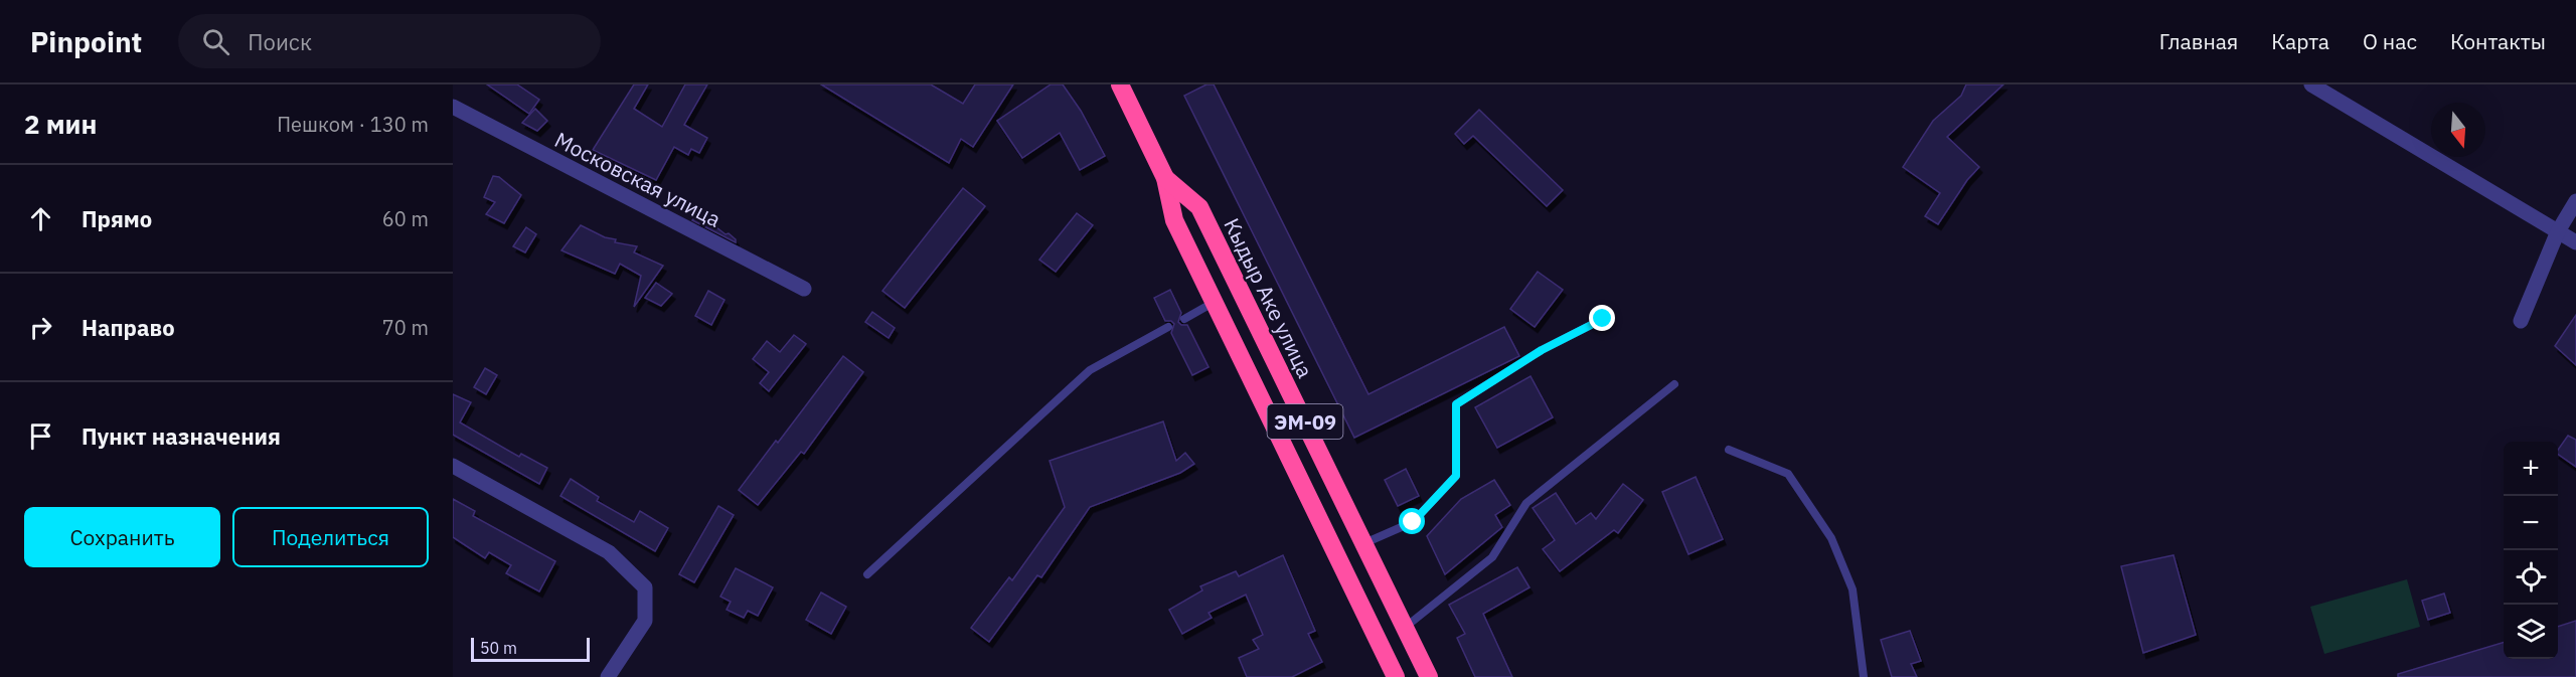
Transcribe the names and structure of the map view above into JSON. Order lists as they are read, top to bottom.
{
  "streets": {
    "highway": ["Кыдыр Аке улица", "ЭМ-09"],
    "street": ["Московская улица"]
  },
  "scale_bar": "50 m",
  "north": "bottom",
  "page": {
    "header": "Pinpoint",
    "search": "Поиск",
    "nav": [
      "Главная",
      "Карта",
      "О нас",
      "Контакты"
    ],
    "heading": ["2 мин", "Пешком · 130 m"],
    "list": [
      ["Прямо", "60 m"],
      ["Направо", "70 m"],
      "Пункт назначения"
    ],
    "map_buttons": ["+", "−"],
    "buttons": ["Сохранить", "Поделиться"],
    "scale": "50 m"
  }
}
